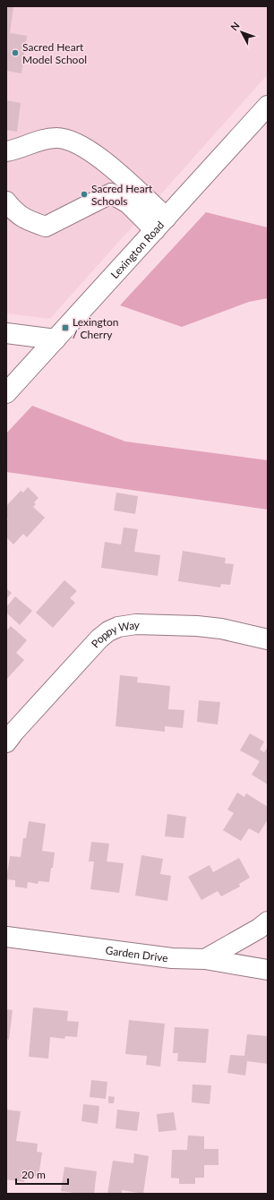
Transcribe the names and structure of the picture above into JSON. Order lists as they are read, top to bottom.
{
  "streets": {
    "street": ["Lexington Road", "Poppy Way", "Garden Drive"]
  },
  "places": {
    "other": ["Sacred Heart Model School", "Sacred Heart Schools"],
    "transit": ["Lexington / Cherry"]
  },
  "scale_bar": "20 m",
  "north": "top left"
}
